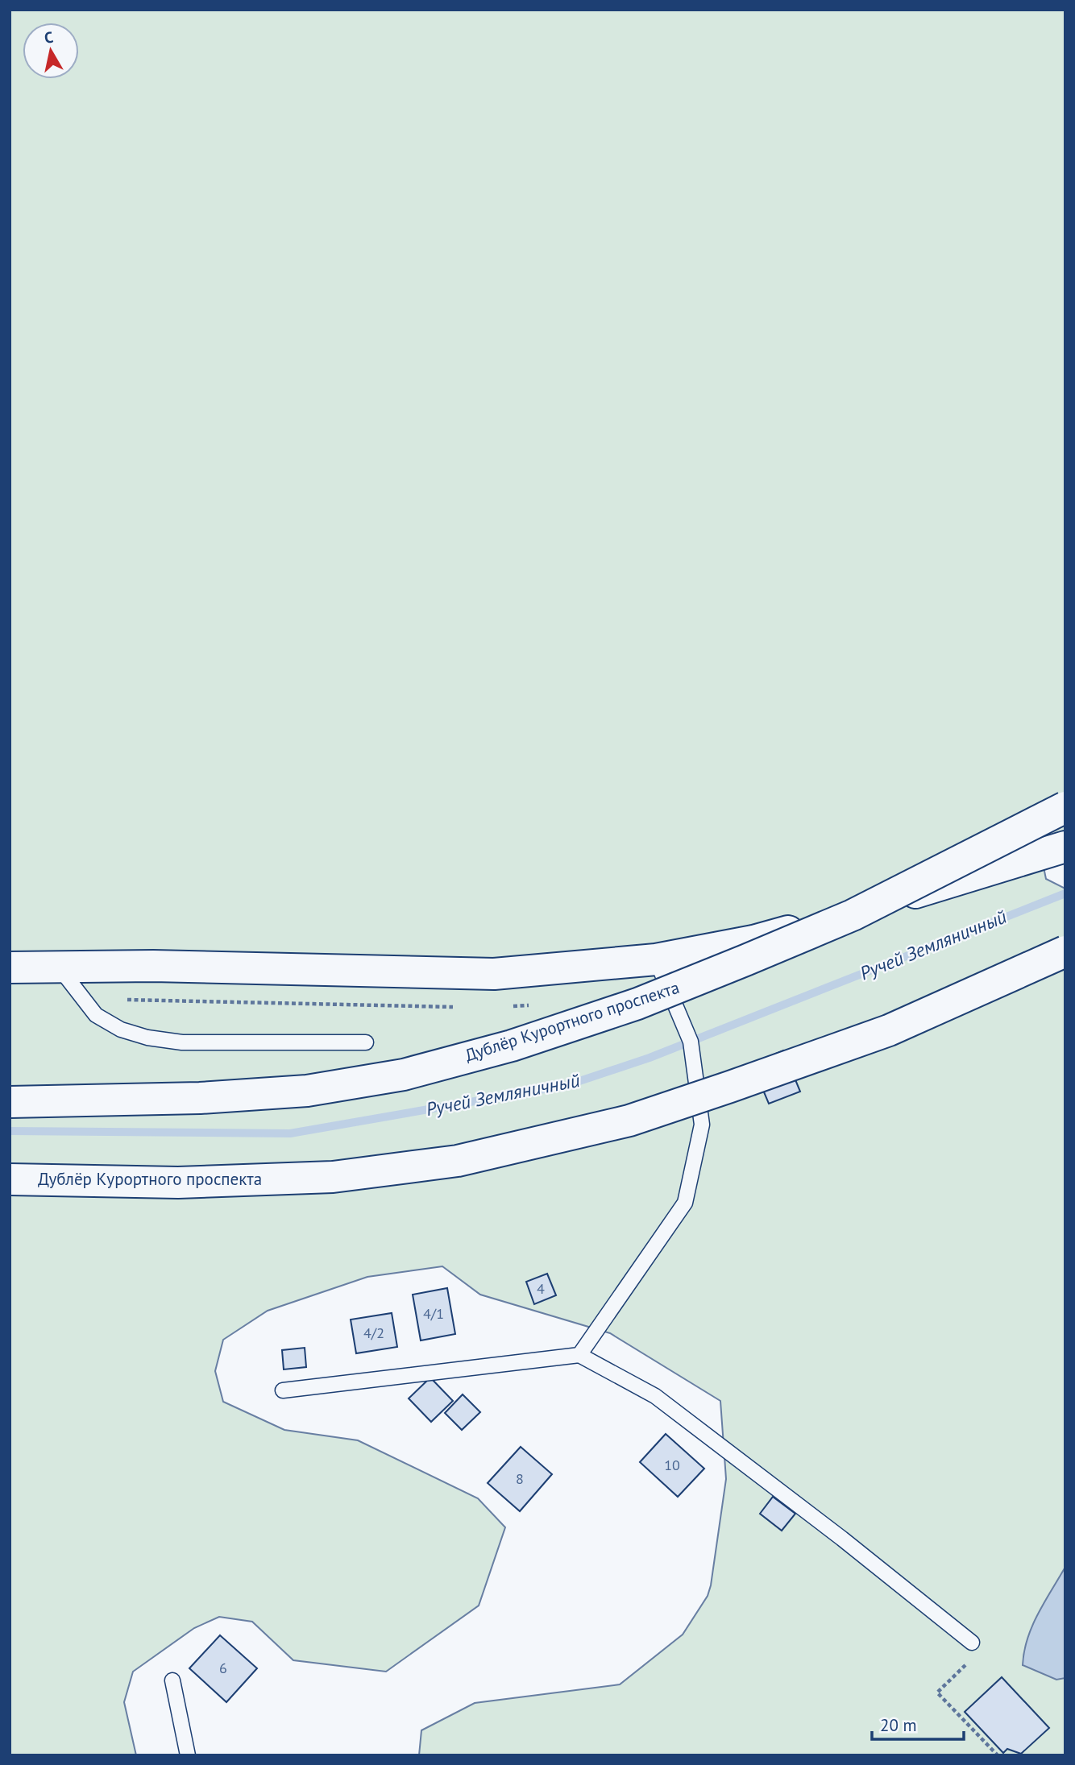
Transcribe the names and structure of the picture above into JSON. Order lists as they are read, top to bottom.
{
  "streets": {
    "main road": ["Дублёр Курортного проспекта"]
  },
  "water": ["Ручей Земляничный"],
  "house_numbers": [
    "4",
    "4/1",
    "4/2",
    "10",
    "8",
    "6"
  ],
  "scale_bar": "20 m",
  "north": "top"
}
